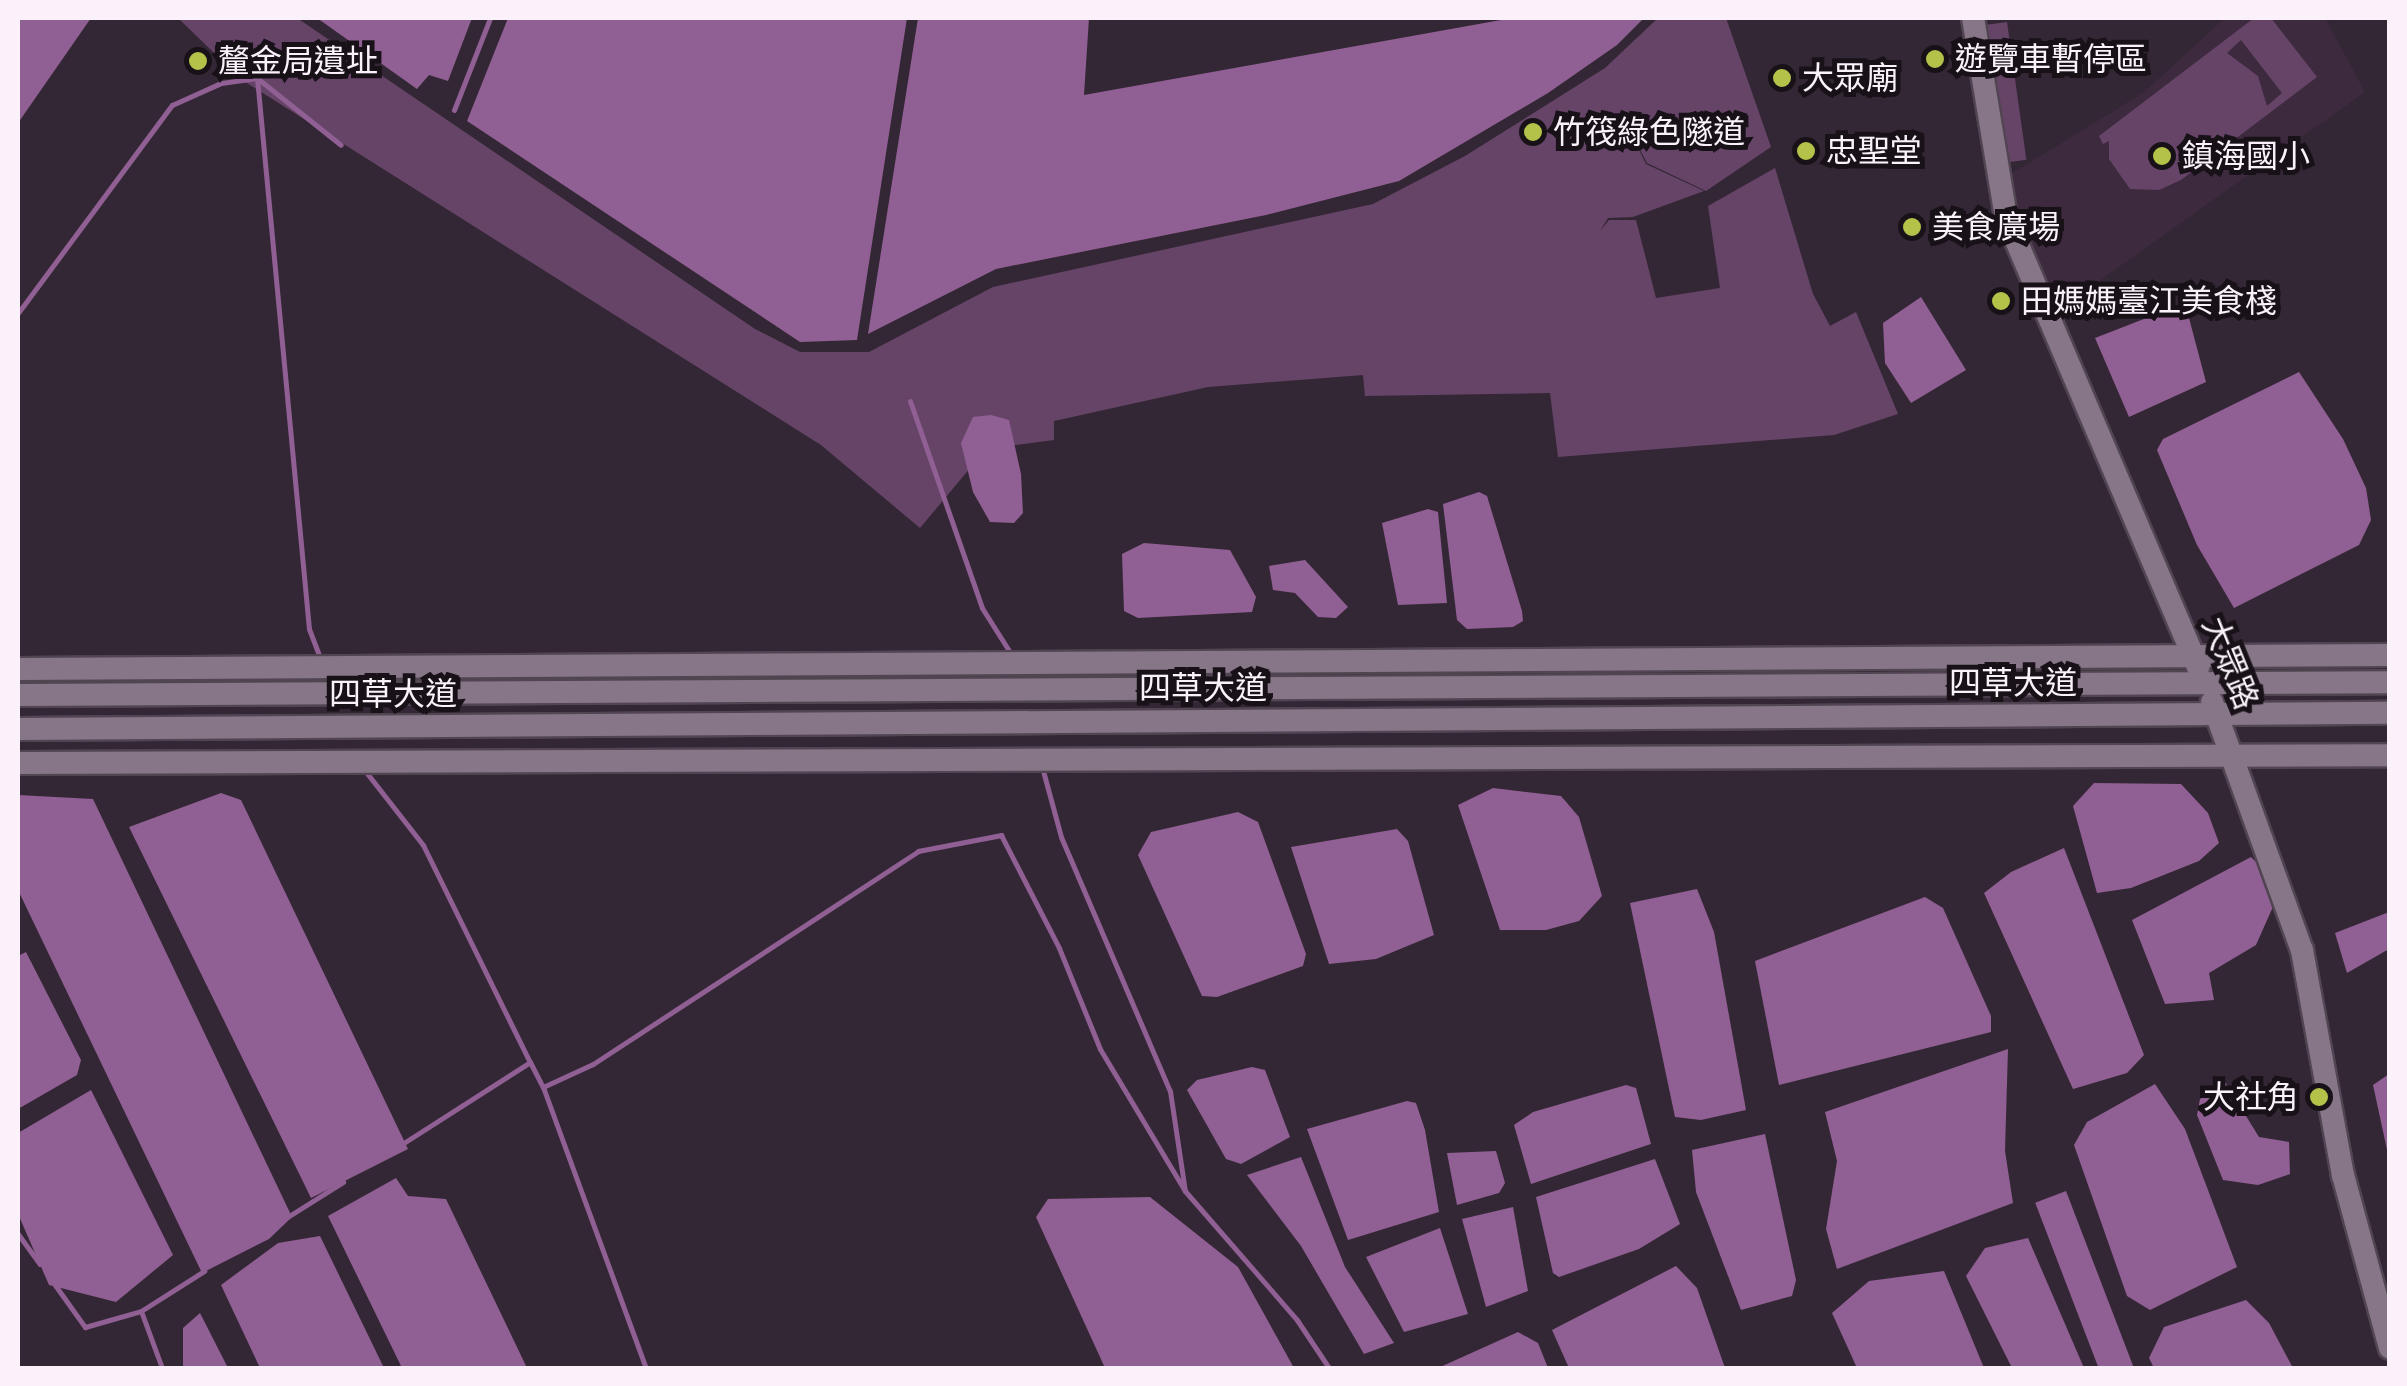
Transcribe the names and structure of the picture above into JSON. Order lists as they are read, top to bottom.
{
  "streets": {
    "street": ["大眾路", "四草大道"]
  },
  "crossings": [
    ["大眾路", "四草大道"]
  ],
  "places": [
    "遊覽車暫停區",
    "釐金局遺址",
    "大眾廟",
    "竹筏綠色隧道",
    "忠聖堂",
    "鎮海國小",
    "美食廣場",
    "田媽媽臺江美食棧",
    "大社角"
  ]
}
